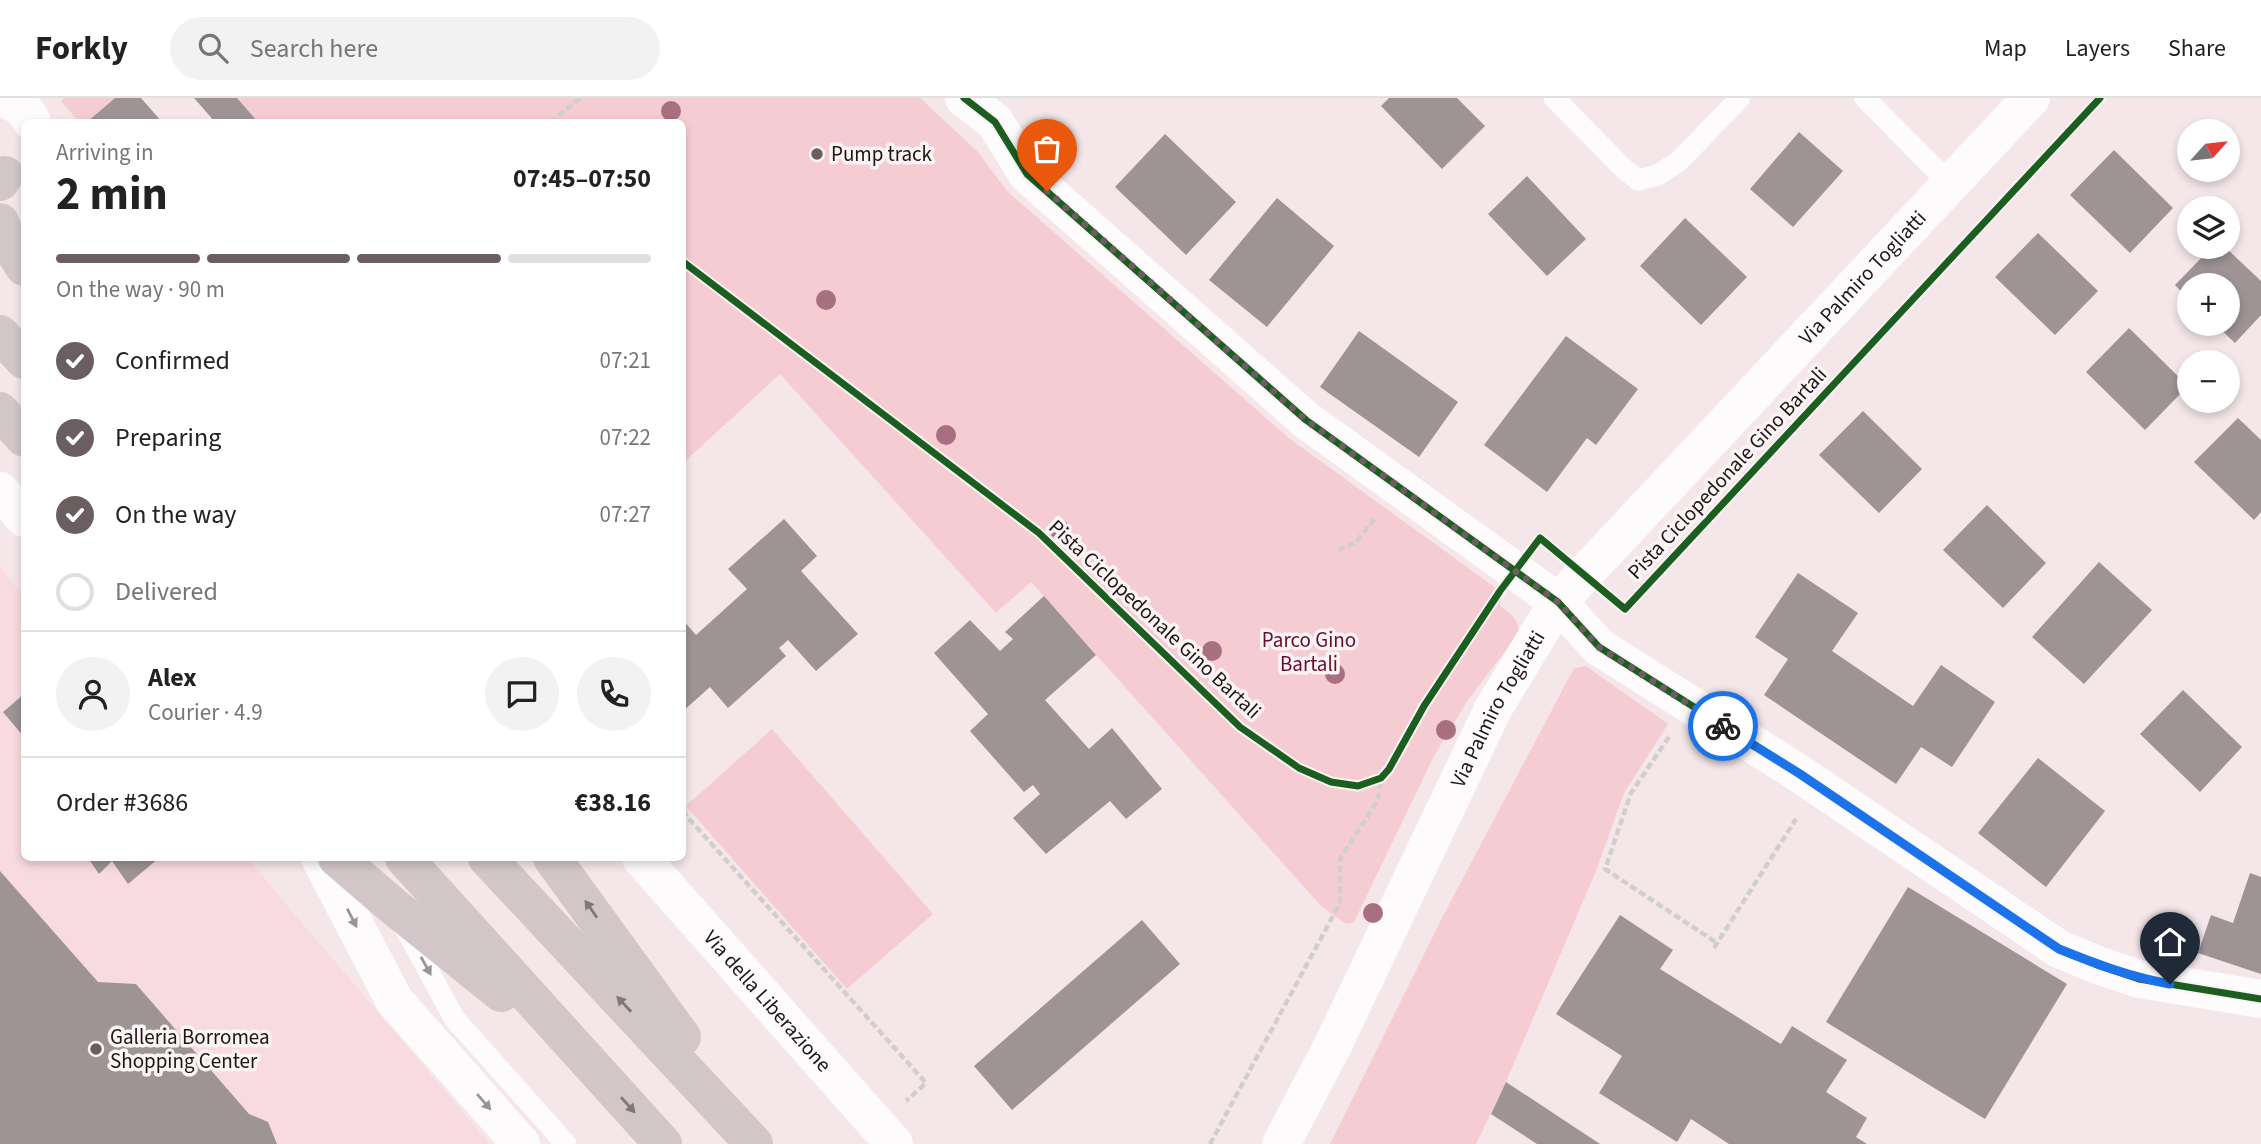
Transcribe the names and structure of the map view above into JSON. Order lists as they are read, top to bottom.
{
  "streets": {
    "street": ["Via Palmiro Togliatti", "Via della Liberazione"],
    "cycle path": ["Pista Ciclopedonale Gino Bartali"]
  },
  "parks": ["Parco Gino Bartali"],
  "places": ["Pump track", "Galleria Borromea Shopping Center"],
  "north": "top right",
  "page": {
    "header": "Forkly",
    "search": "Search here",
    "nav": ["Map", "Layers", "Share"],
    "map_buttons": ["+", "−"],
    "heading": ["2 min", "Arriving in", "07:45–07:50"],
    "panel": [
      "Alex",
      "Courier · 4.9",
      "Order #3686",
      "€38.16"
    ],
    "bar": "On the way · 90 m",
    "list": [
      ["Confirmed", "07:21"],
      ["Preparing", "07:22"],
      ["On the way", "07:27"],
      "Delivered"
    ]
  }
}
